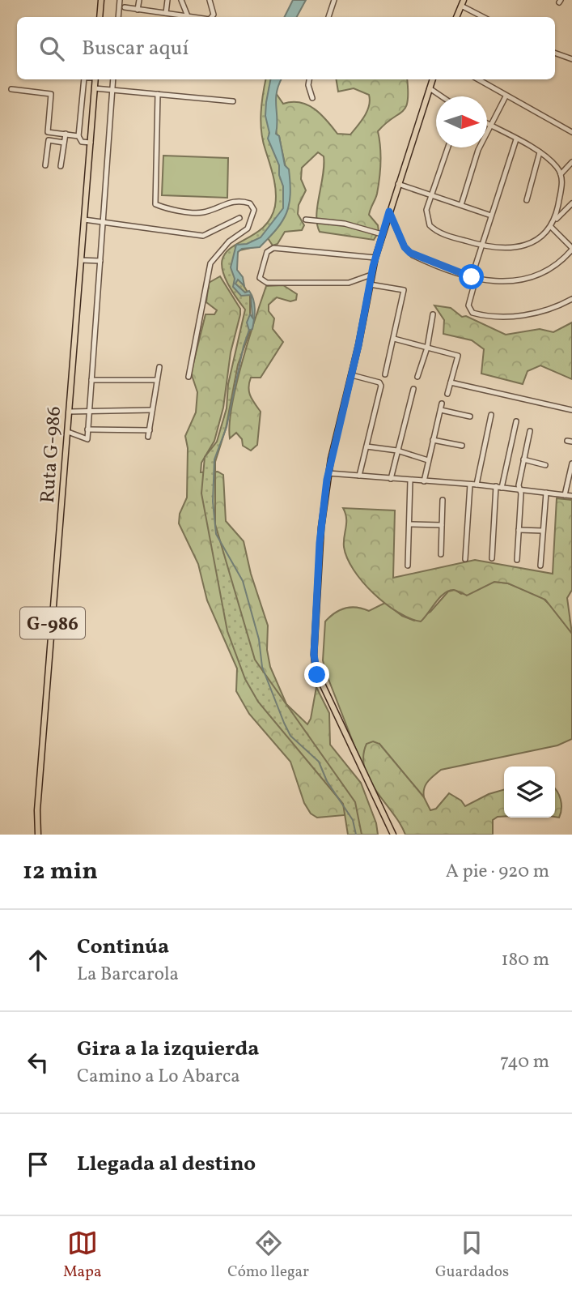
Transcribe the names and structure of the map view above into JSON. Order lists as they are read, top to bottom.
{
  "streets": {
    "main road": ["Ruta G-986", "G-986"]
  },
  "north": "right",
  "page": {
    "search": "Buscar aquí",
    "heading": ["12 min", "A pie · 920 m"],
    "list": [
      ["Continúa", "La Barcarola", "180 m"],
      ["Gira a la izquierda", "Camino a Lo Abarca", "740 m"],
      "Llegada al destino"
    ],
    "nav": ["Mapa", "Cómo llegar", "Guardados"]
  }
}
